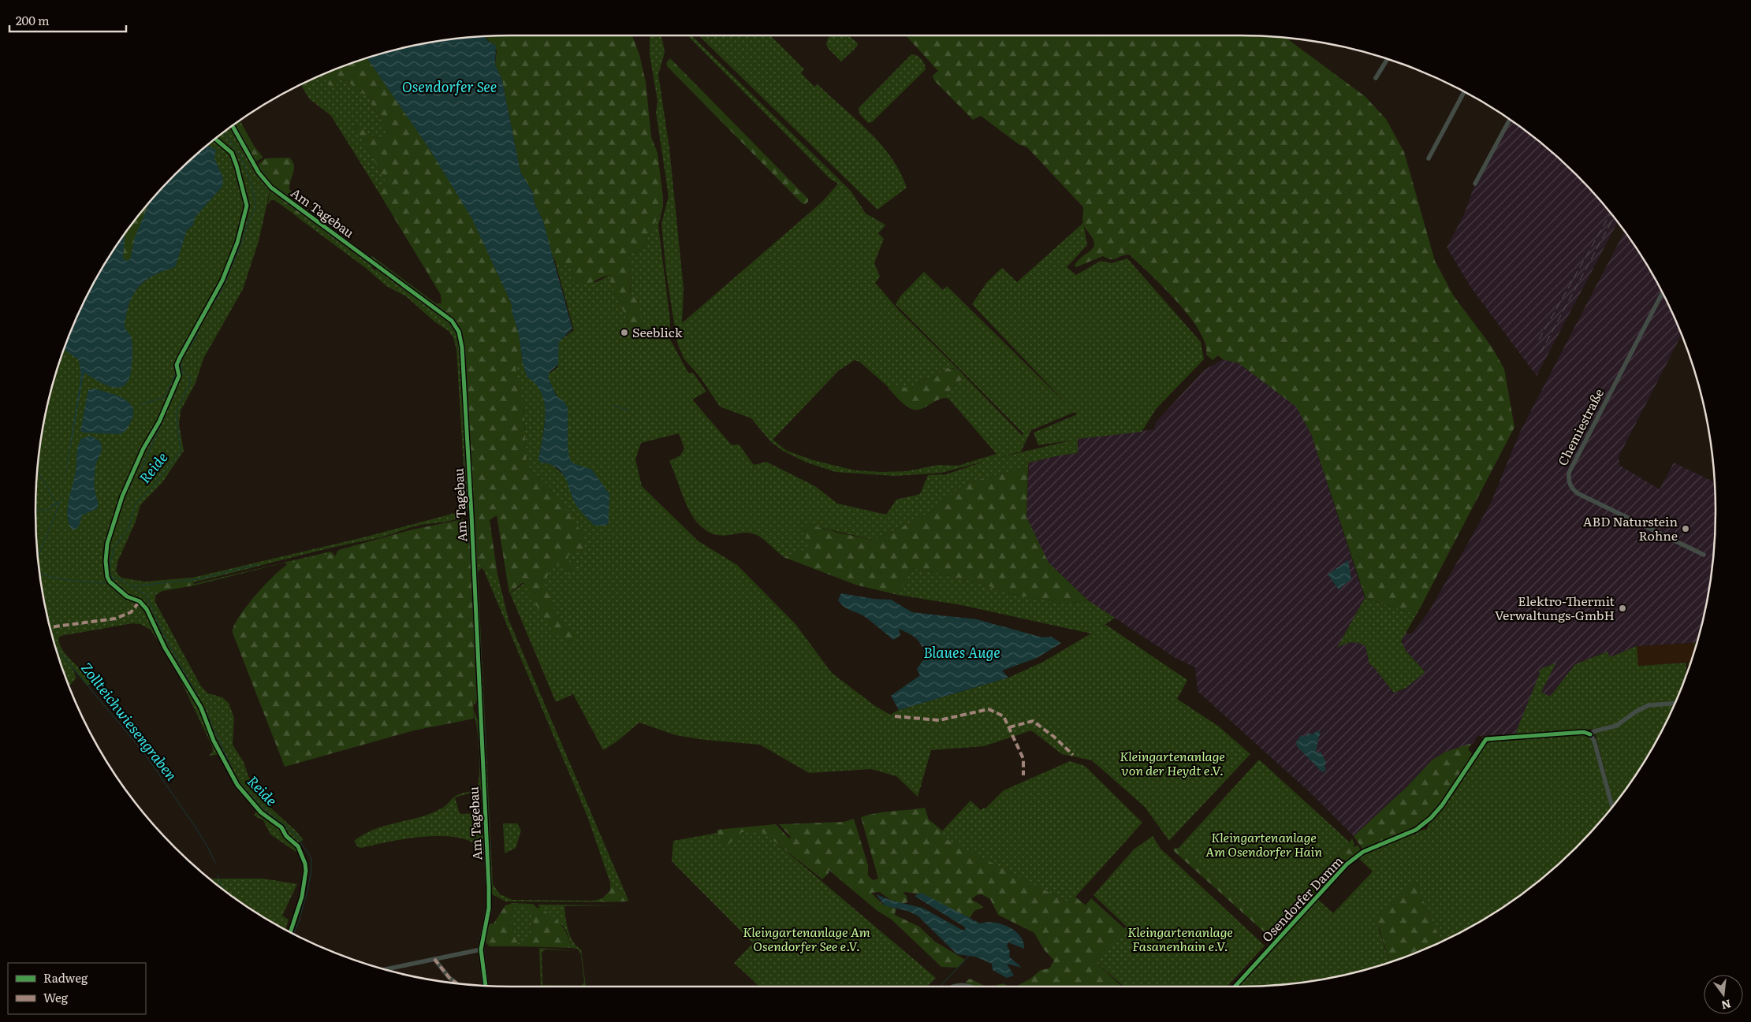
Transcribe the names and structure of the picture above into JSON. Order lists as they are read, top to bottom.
{
  "streets": {
    "street": ["Am Tagebau", "Chemiestraße", "Osendorfer Damm"]
  },
  "water": [
    "Osendorfer See",
    "Reide",
    "Blaues Auge",
    "Zollteichwiesengraben"
  ],
  "parks": [
    "Kleingartenanlage von der Heydt e.V.",
    "Kleingartenanlage Am Osendorfer Hain",
    "Kleingartenanlage Am Osendorfer See e.V.",
    "Kleingartenanlage Fasanenhain e.V."
  ],
  "places": ["Seeblick", "ABD Naturstein Rohne", "Elektro-Thermit Verwaltungs-GmbH"],
  "legend": ["Radweg", "Weg"],
  "scale_bar": "200 m",
  "north": "bottom"
}
